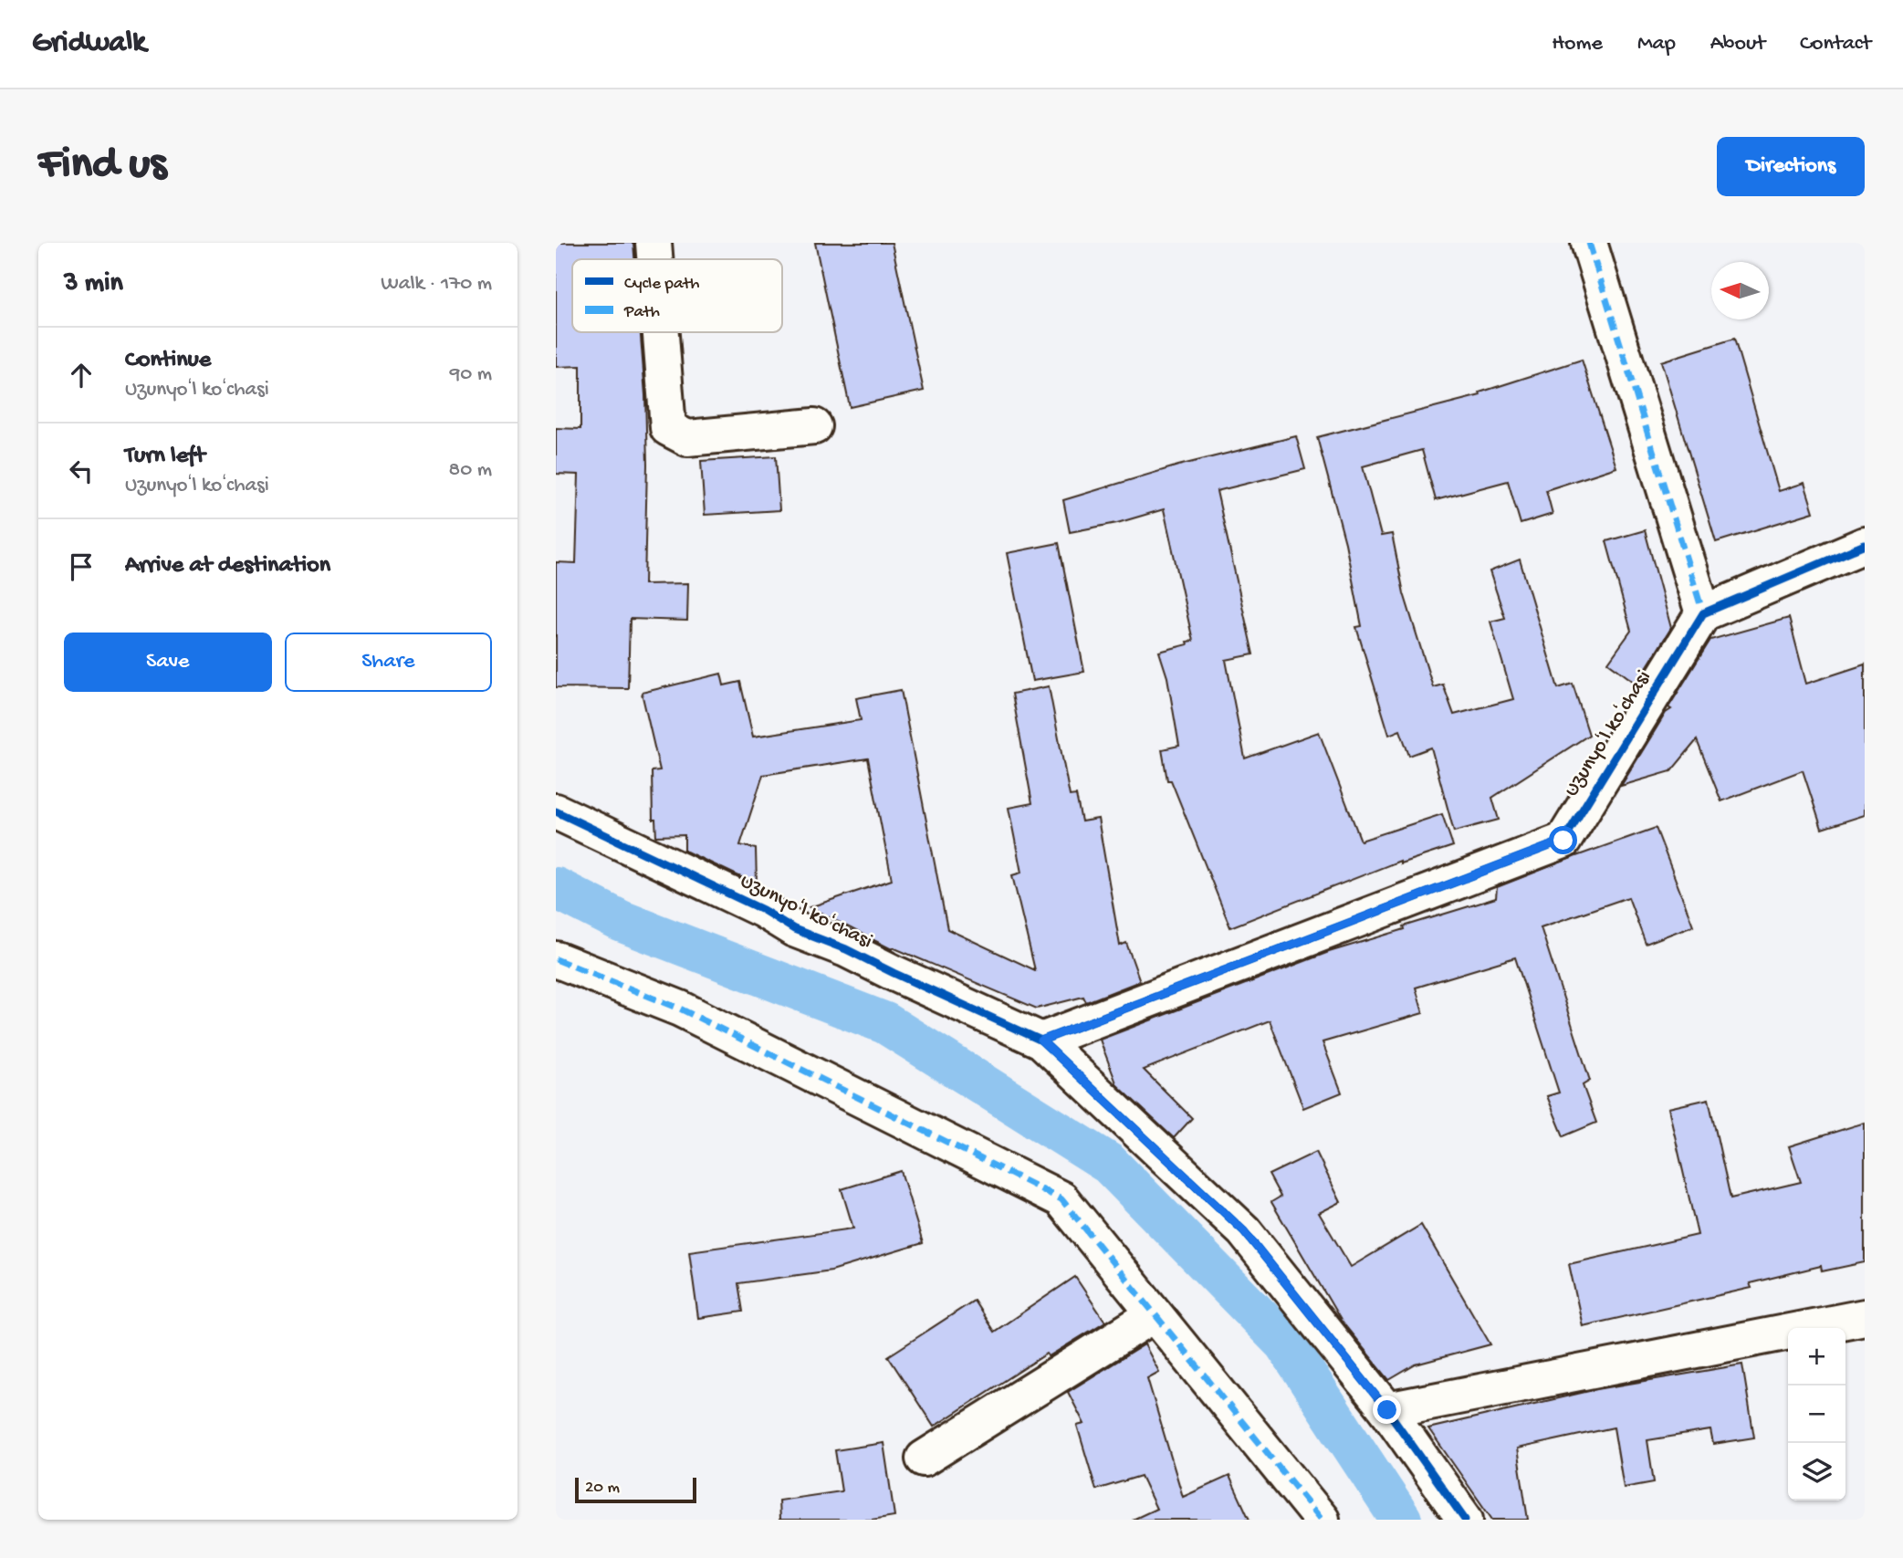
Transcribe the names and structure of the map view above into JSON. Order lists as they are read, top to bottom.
{
  "streets": {
    "street": ["Uzunyoʻl koʻchasi"]
  },
  "legend": ["Cycle path", "Path"],
  "scale_bar": "20 m",
  "north": "left",
  "page": {
    "header": "Gridwalk",
    "nav": [
      "Home",
      "Map",
      "About",
      "Contact"
    ],
    "buttons": [
      "Directions",
      ["Save", "Share"]
    ],
    "title": "Find us",
    "heading": ["3 min", "Walk · 170 m"],
    "list": [
      ["Continue", "Uzunyoʻl koʻchasi", "90 m"],
      ["Turn left", "Uzunyoʻl koʻchasi", "80 m"],
      "Arrive at destination"
    ],
    "map_buttons": ["+", "−"],
    "scale": "20 m"
  }
}
